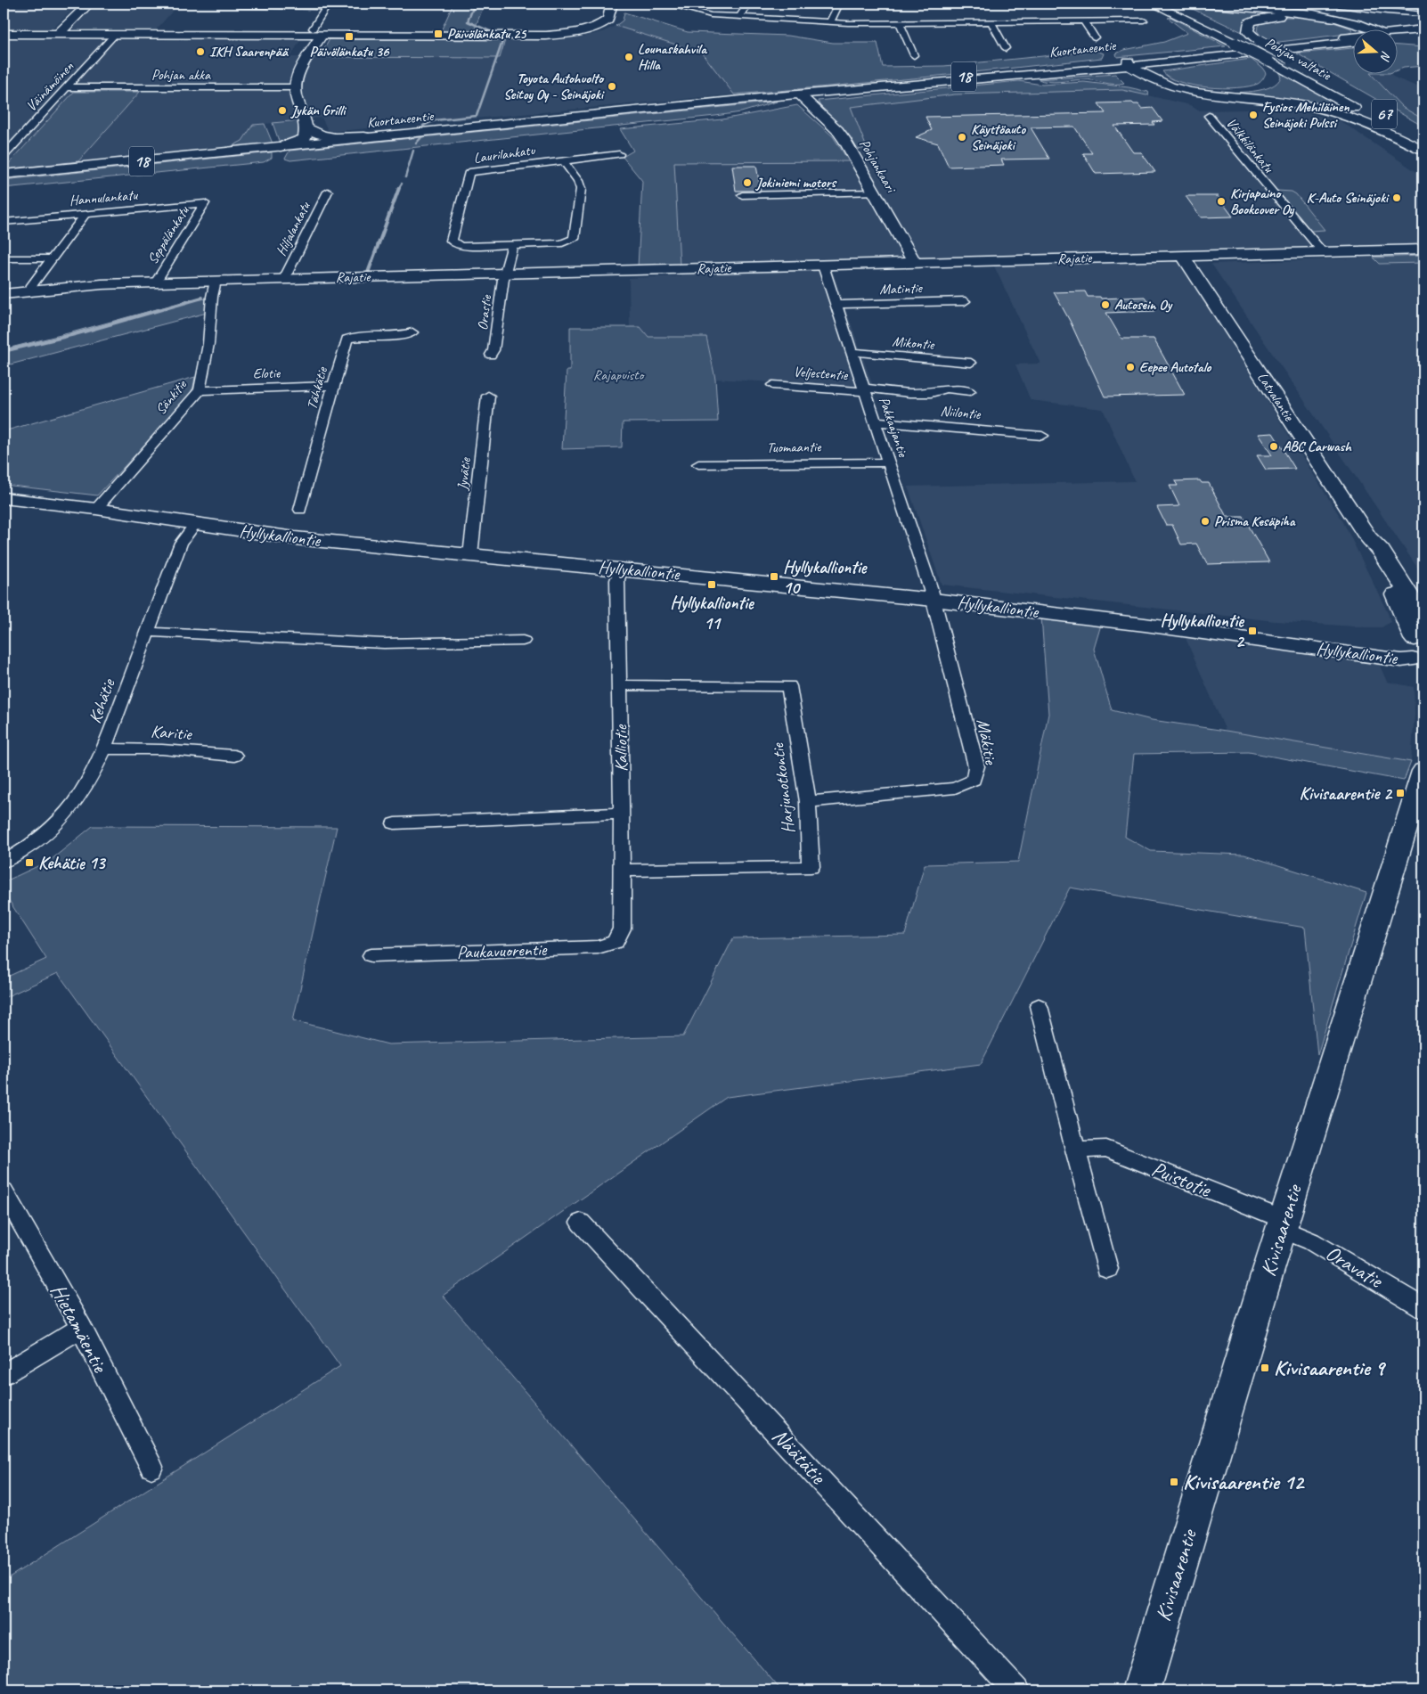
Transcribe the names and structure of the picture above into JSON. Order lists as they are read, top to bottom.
{
  "streets": {
    "main road": [
      "Kuortaneentie",
      "Pohjan valtatie",
      "18",
      "67",
      "Pohjankaari",
      "Rajatie",
      "Latvalantie",
      "Hyllykalliontie",
      "Kivisaarentie"
    ],
    "street": [
      "Pohjan akka",
      "Väinämöinen",
      "Välkkilänkatu",
      "Laurilankatu",
      "Hannulankatu",
      "Hiljalankatu",
      "Seppälänkatu",
      "Matintie",
      "Orastie",
      "Mikontie",
      "Elotie",
      "Veljestentie",
      "Tähkätie",
      "Sänkitie",
      "Niilontie",
      "Pakkaajantie",
      "Tuomaantie",
      "Jyvätie",
      "Kehätie",
      "Karitie",
      "Mäkitie",
      "Kalliotie",
      "Harjunotkontie",
      "Paukavuorentie",
      "Puistotie",
      "Oravatie",
      "Hietamäentie",
      "Näätätie"
    ]
  },
  "crossings": [
    ["Kuortaneentie", "Pohjankaari"],
    ["Pohjan valtatie", "67"],
    ["Pohjan akka", "Väinämöinen"],
    ["Välkkilänkatu", "Rajatie"],
    ["Laurilankatu", "Orastie"],
    ["Pohjankaari", "Rajatie"],
    ["Hannulankatu", "Seppälänkatu"],
    ["Hiljalankatu", "Rajatie"],
    ["Seppälänkatu", "Rajatie"],
    ["Rajatie", "Orastie"],
    ["Rajatie", "Latvalantie"],
    ["Rajatie", "Sänkitie"],
    ["Rajatie", "Pakkaajantie"],
    ["Matintie", "Pakkaajantie"],
    ["Mikontie", "Pakkaajantie"],
    ["Elotie", "Tähkätie"],
    ["Elotie", "Sänkitie"],
    ["Veljestentie", "Pakkaajantie"],
    ["Latvalantie", "Hyllykalliontie"],
    ["Sänkitie", "Hyllykalliontie"],
    ["Niilontie", "Pakkaajantie"],
    ["Pakkaajantie", "Tuomaantie"],
    ["Pakkaajantie", "Hyllykalliontie"],
    ["Pakkaajantie", "Mäkitie"],
    ["Jyvätie", "Hyllykalliontie"],
    ["Hyllykalliontie", "Kehätie"],
    ["Hyllykalliontie", "Mäkitie"],
    ["Hyllykalliontie", "Kalliotie"],
    ["Kehätie", "Karitie"],
    ["Mäkitie", "Harjunotkontie"],
    ["Kalliotie", "Harjunotkontie"],
    ["Kalliotie", "Paukavuorentie"],
    ["Puistotie", "Kivisaarentie"],
    ["Puistotie", "Oravatie"],
    ["Kivisaarentie", "Oravatie"]
  ],
  "parks": ["Rajapuisto"],
  "places": {
    "transit": [
      "Päivölänkatu 25",
      "Päivölänkatu 36",
      "Hyllykalliontie 10",
      "Hyllykalliontie 11",
      "Hyllykalliontie 2",
      "Kivisaarentie 2",
      "Kehätie 13",
      "Kivisaarentie 9",
      "Kivisaarentie 12"
    ],
    "other": [
      "IKH Saarenpää",
      "Lounaskahvila Hilla",
      "Toyota Autohuolto Seitoy Oy - Seinäjoki",
      "Jykän Grilli",
      "Fysios Mehiläinen Seinäjoki Pulssi",
      "Käyttöauto Seinäjoki",
      "Jokiniemi motors",
      "K-Auto Seinäjoki",
      "Kirjapaino Bookcover Oy",
      "Autosein Oy",
      "Eepee Autotalo",
      "ABC Carwash",
      "Prisma Kesäpiha"
    ]
  },
  "north": "right"
}
